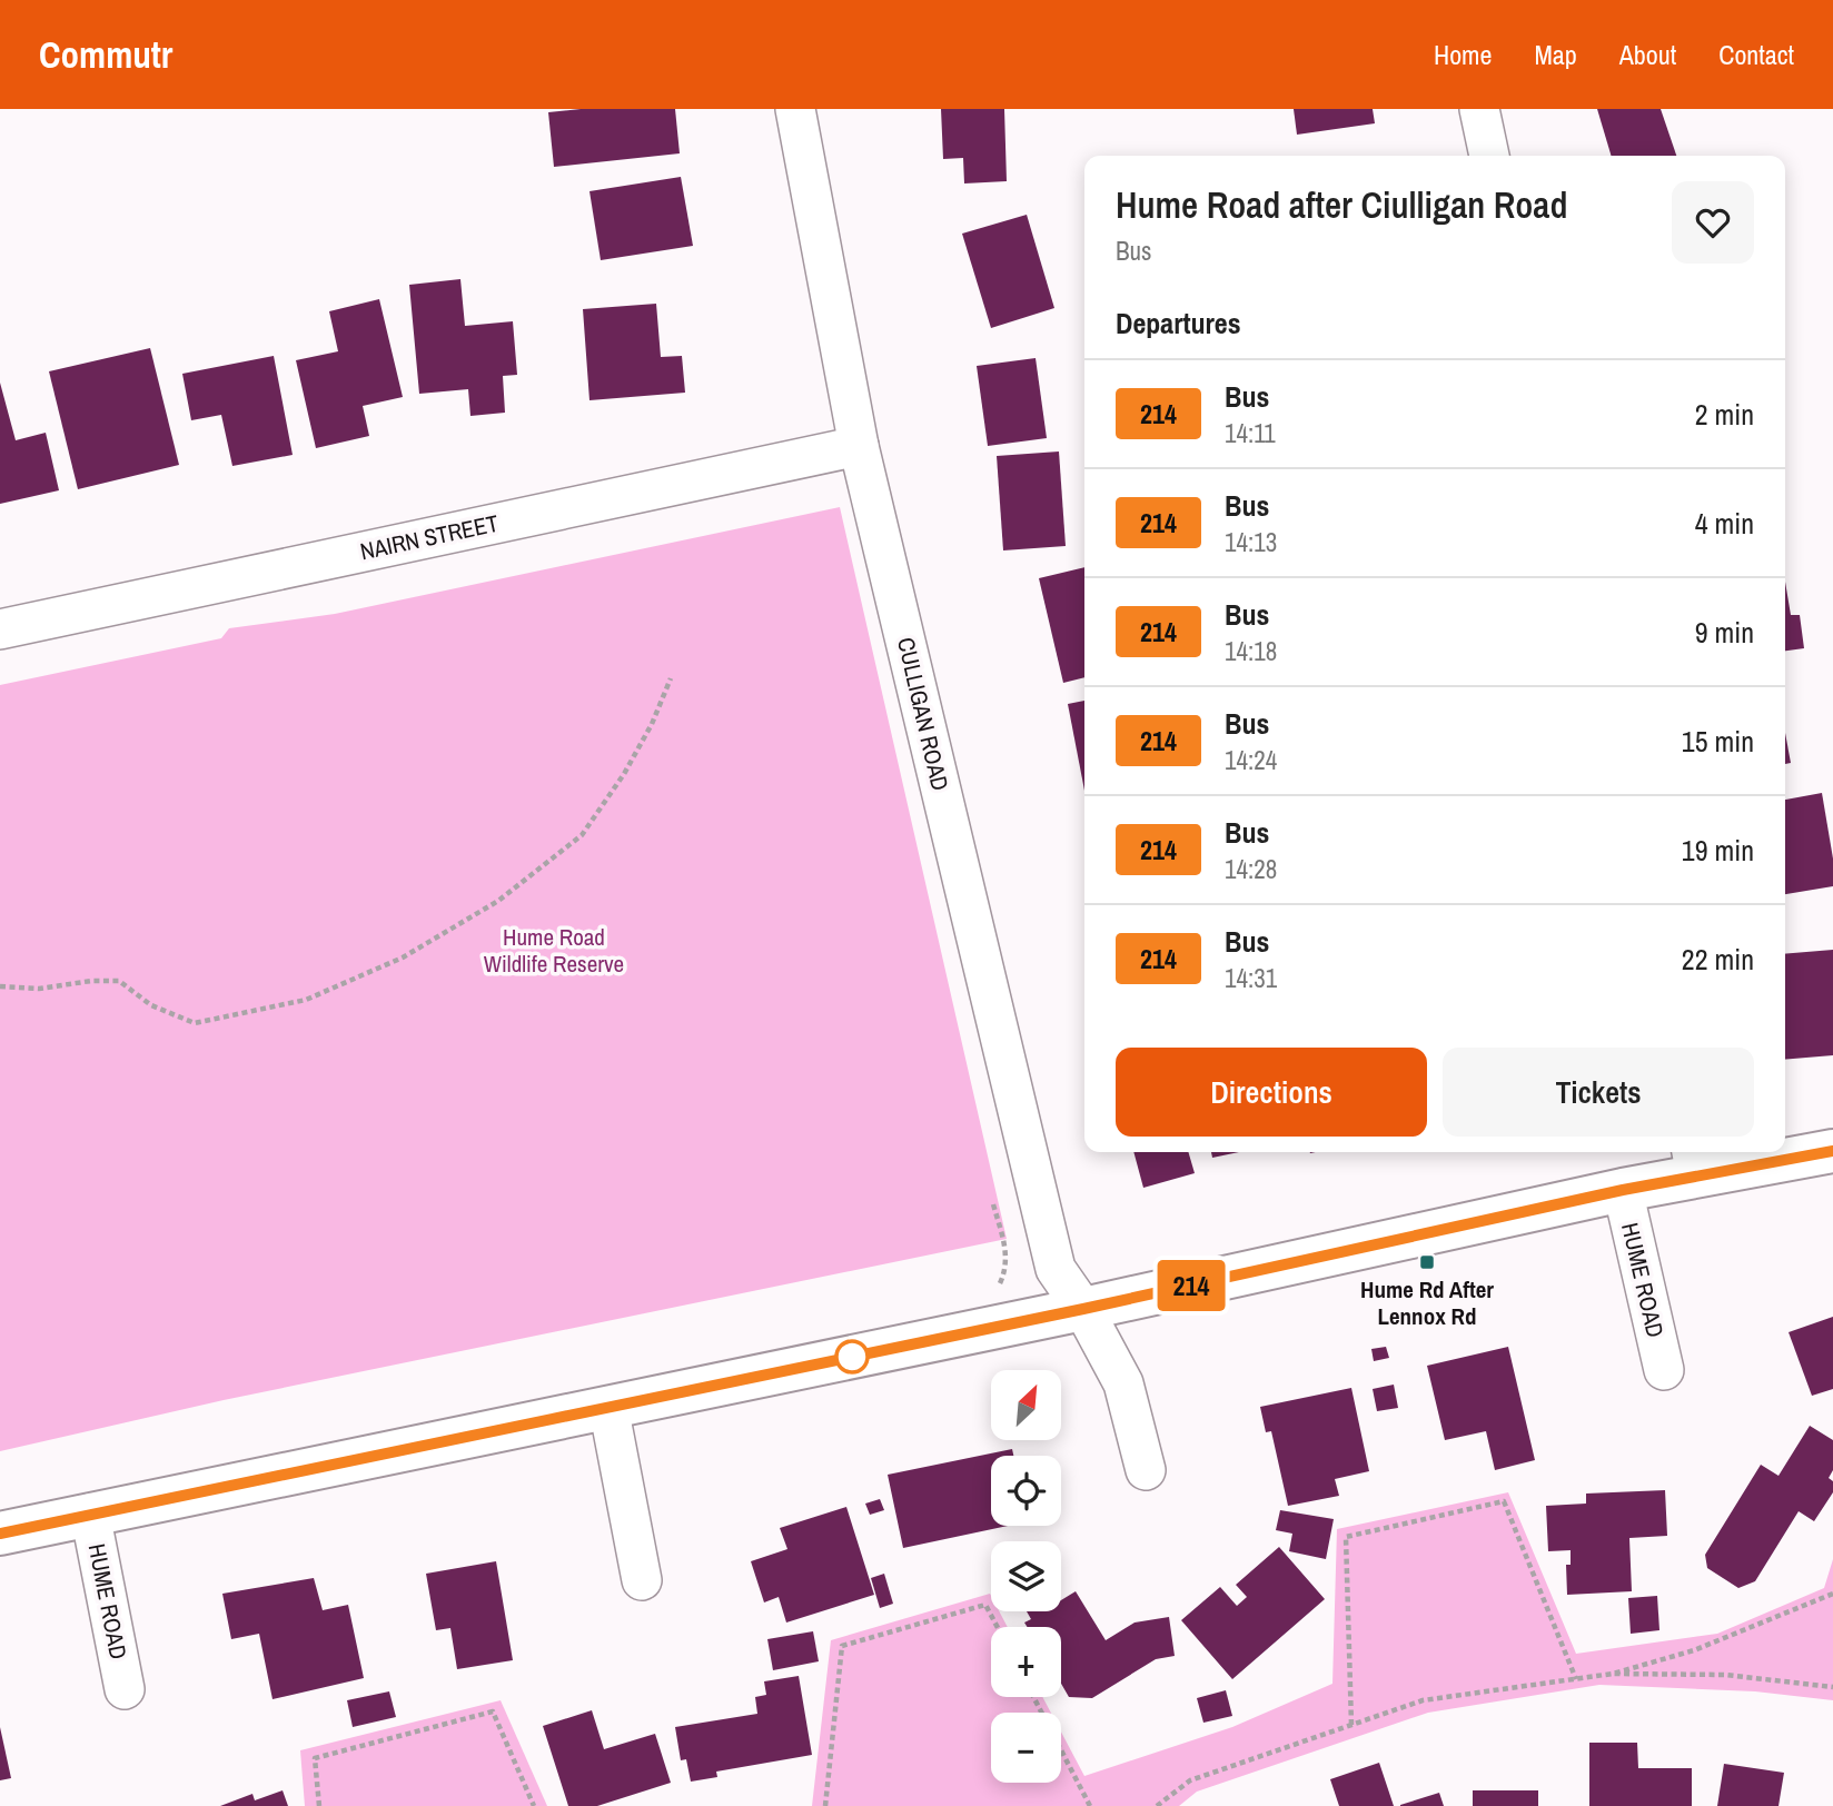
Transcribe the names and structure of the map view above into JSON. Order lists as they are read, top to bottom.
{
  "streets": {
    "street": ["NAIRN STREET", "CULLIGAN ROAD", "HUME ROAD"]
  },
  "crossings": [
    ["NAIRN STREET", "CULLIGAN ROAD"],
    ["CULLIGAN ROAD", "HUME ROAD"]
  ],
  "parks": ["Hume Road Wildlife Reserve"],
  "places": {
    "transit": ["Hume Rd After Lennox Rd"]
  },
  "lines": ["bus line 214"],
  "north": "top right",
  "page": {
    "header": "Commutr",
    "nav": [
      "Home",
      "Map",
      "About",
      "Contact"
    ],
    "on_map": "214",
    "heading": [
      ["Hume Road after Ciulligan Road", "Bus"],
      "Departures"
    ],
    "list": [
      {
        "mark": "214",
        "name": "Bus",
        "note": "14:11",
        "value": "2 min"
      },
      {
        "mark": "214",
        "name": "Bus",
        "note": "14:13",
        "value": "4 min"
      },
      {
        "mark": "214",
        "name": "Bus",
        "note": "14:18",
        "value": "9 min"
      },
      {
        "mark": "214",
        "name": "Bus",
        "note": "14:24",
        "value": "15 min"
      },
      {
        "mark": "214",
        "name": "Bus",
        "note": "14:28",
        "value": "19 min"
      },
      {
        "mark": "214",
        "name": "Bus",
        "note": "14:31",
        "value": "22 min"
      }
    ],
    "buttons": ["Directions", "Tickets"],
    "map_buttons": ["+", "−"]
  }
}
